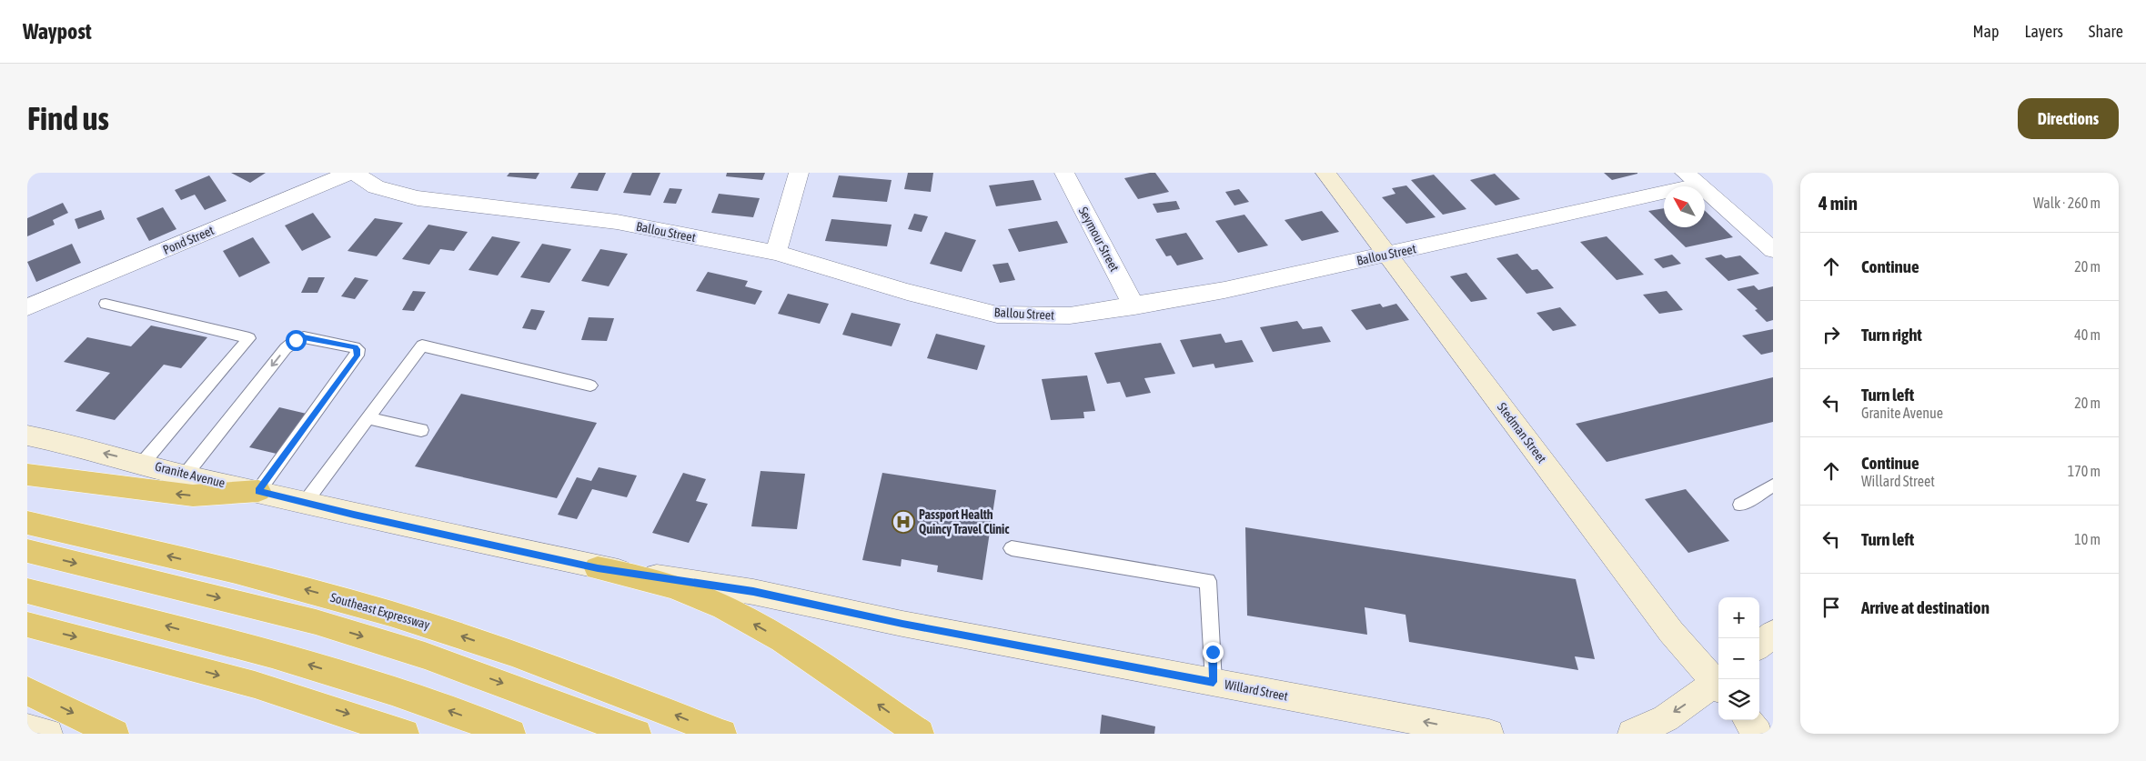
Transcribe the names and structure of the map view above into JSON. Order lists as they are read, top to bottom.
{
  "streets": {
    "highway": ["Southeast Expressway"],
    "main road": ["Stedman Street", "Granite Avenue", "Willard Street"],
    "street": ["Ballou Street", "Seymour Street", "Pond Street"]
  },
  "crossings": [
    ["Ballou Street", "Seymour Street"],
    ["Ballou Street", "Stedman Street"],
    ["Granite Avenue", "Willard Street"]
  ],
  "one_way": ["Granite Avenue"],
  "places": {
    "hospital": ["Passport Health Quincy Travel Clinic"]
  },
  "north": "top left",
  "page": {
    "header": "Waypost",
    "nav": ["Map", "Layers", "Share"],
    "buttons": "Directions",
    "title": "Find us",
    "heading": ["4 min", "Walk · 260 m"],
    "list": [
      ["Continue", "20 m"],
      ["Turn right", "40 m"],
      ["Turn left", "Granite Avenue", "20 m"],
      ["Continue", "Willard Street", "170 m"],
      ["Turn left", "10 m"],
      "Arrive at destination"
    ],
    "map_buttons": ["+", "−"]
  }
}
